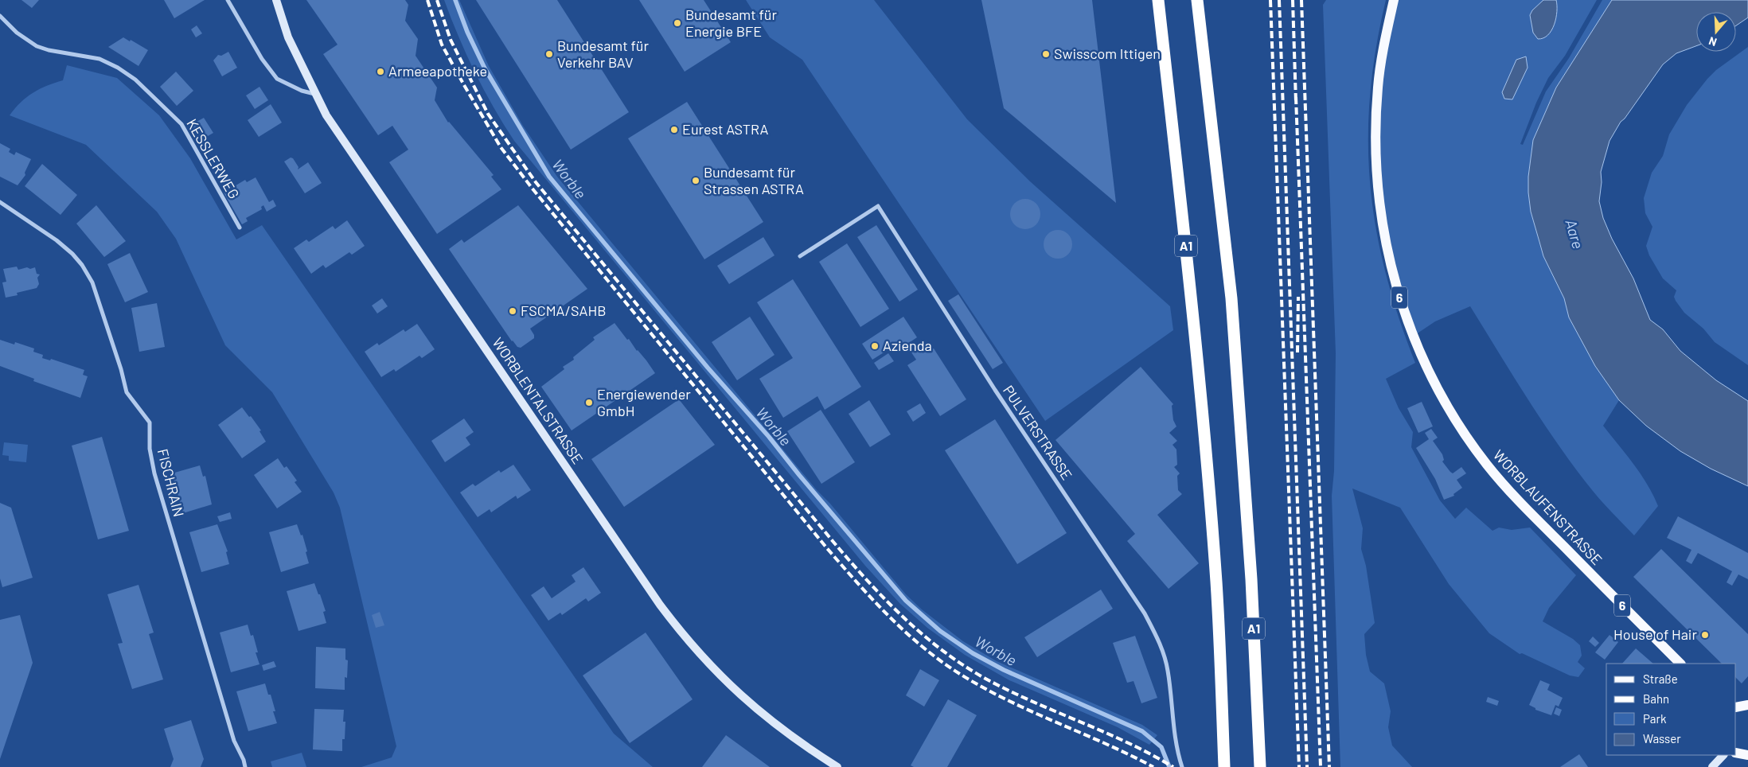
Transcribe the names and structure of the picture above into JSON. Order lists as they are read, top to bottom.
{
  "streets": {
    "highway": ["A1"],
    "main road": ["6", "WORBLENTALSTRASSE", "WORBLAUFENSTRASSE"],
    "street": ["KESSLERWEG", "PULVERSTRASSE", "FISCHRAIN"]
  },
  "water": ["Worble", "Aare"],
  "places": [
    "Bundesamt für Energie BFE",
    "Bundesamt für Verkehr BAV",
    "Swisscom Ittigen",
    "Armeeapotheke",
    "Eurest ASTRA",
    "Bundesamt für Strassen ASTRA",
    "FSCMA/SAHB",
    "Azienda",
    "Energiewender GmbH",
    "House of Hair"
  ],
  "legend": [
    "Straße",
    "Bahn",
    "Park",
    "Wasser"
  ],
  "north": "bottom"
}
